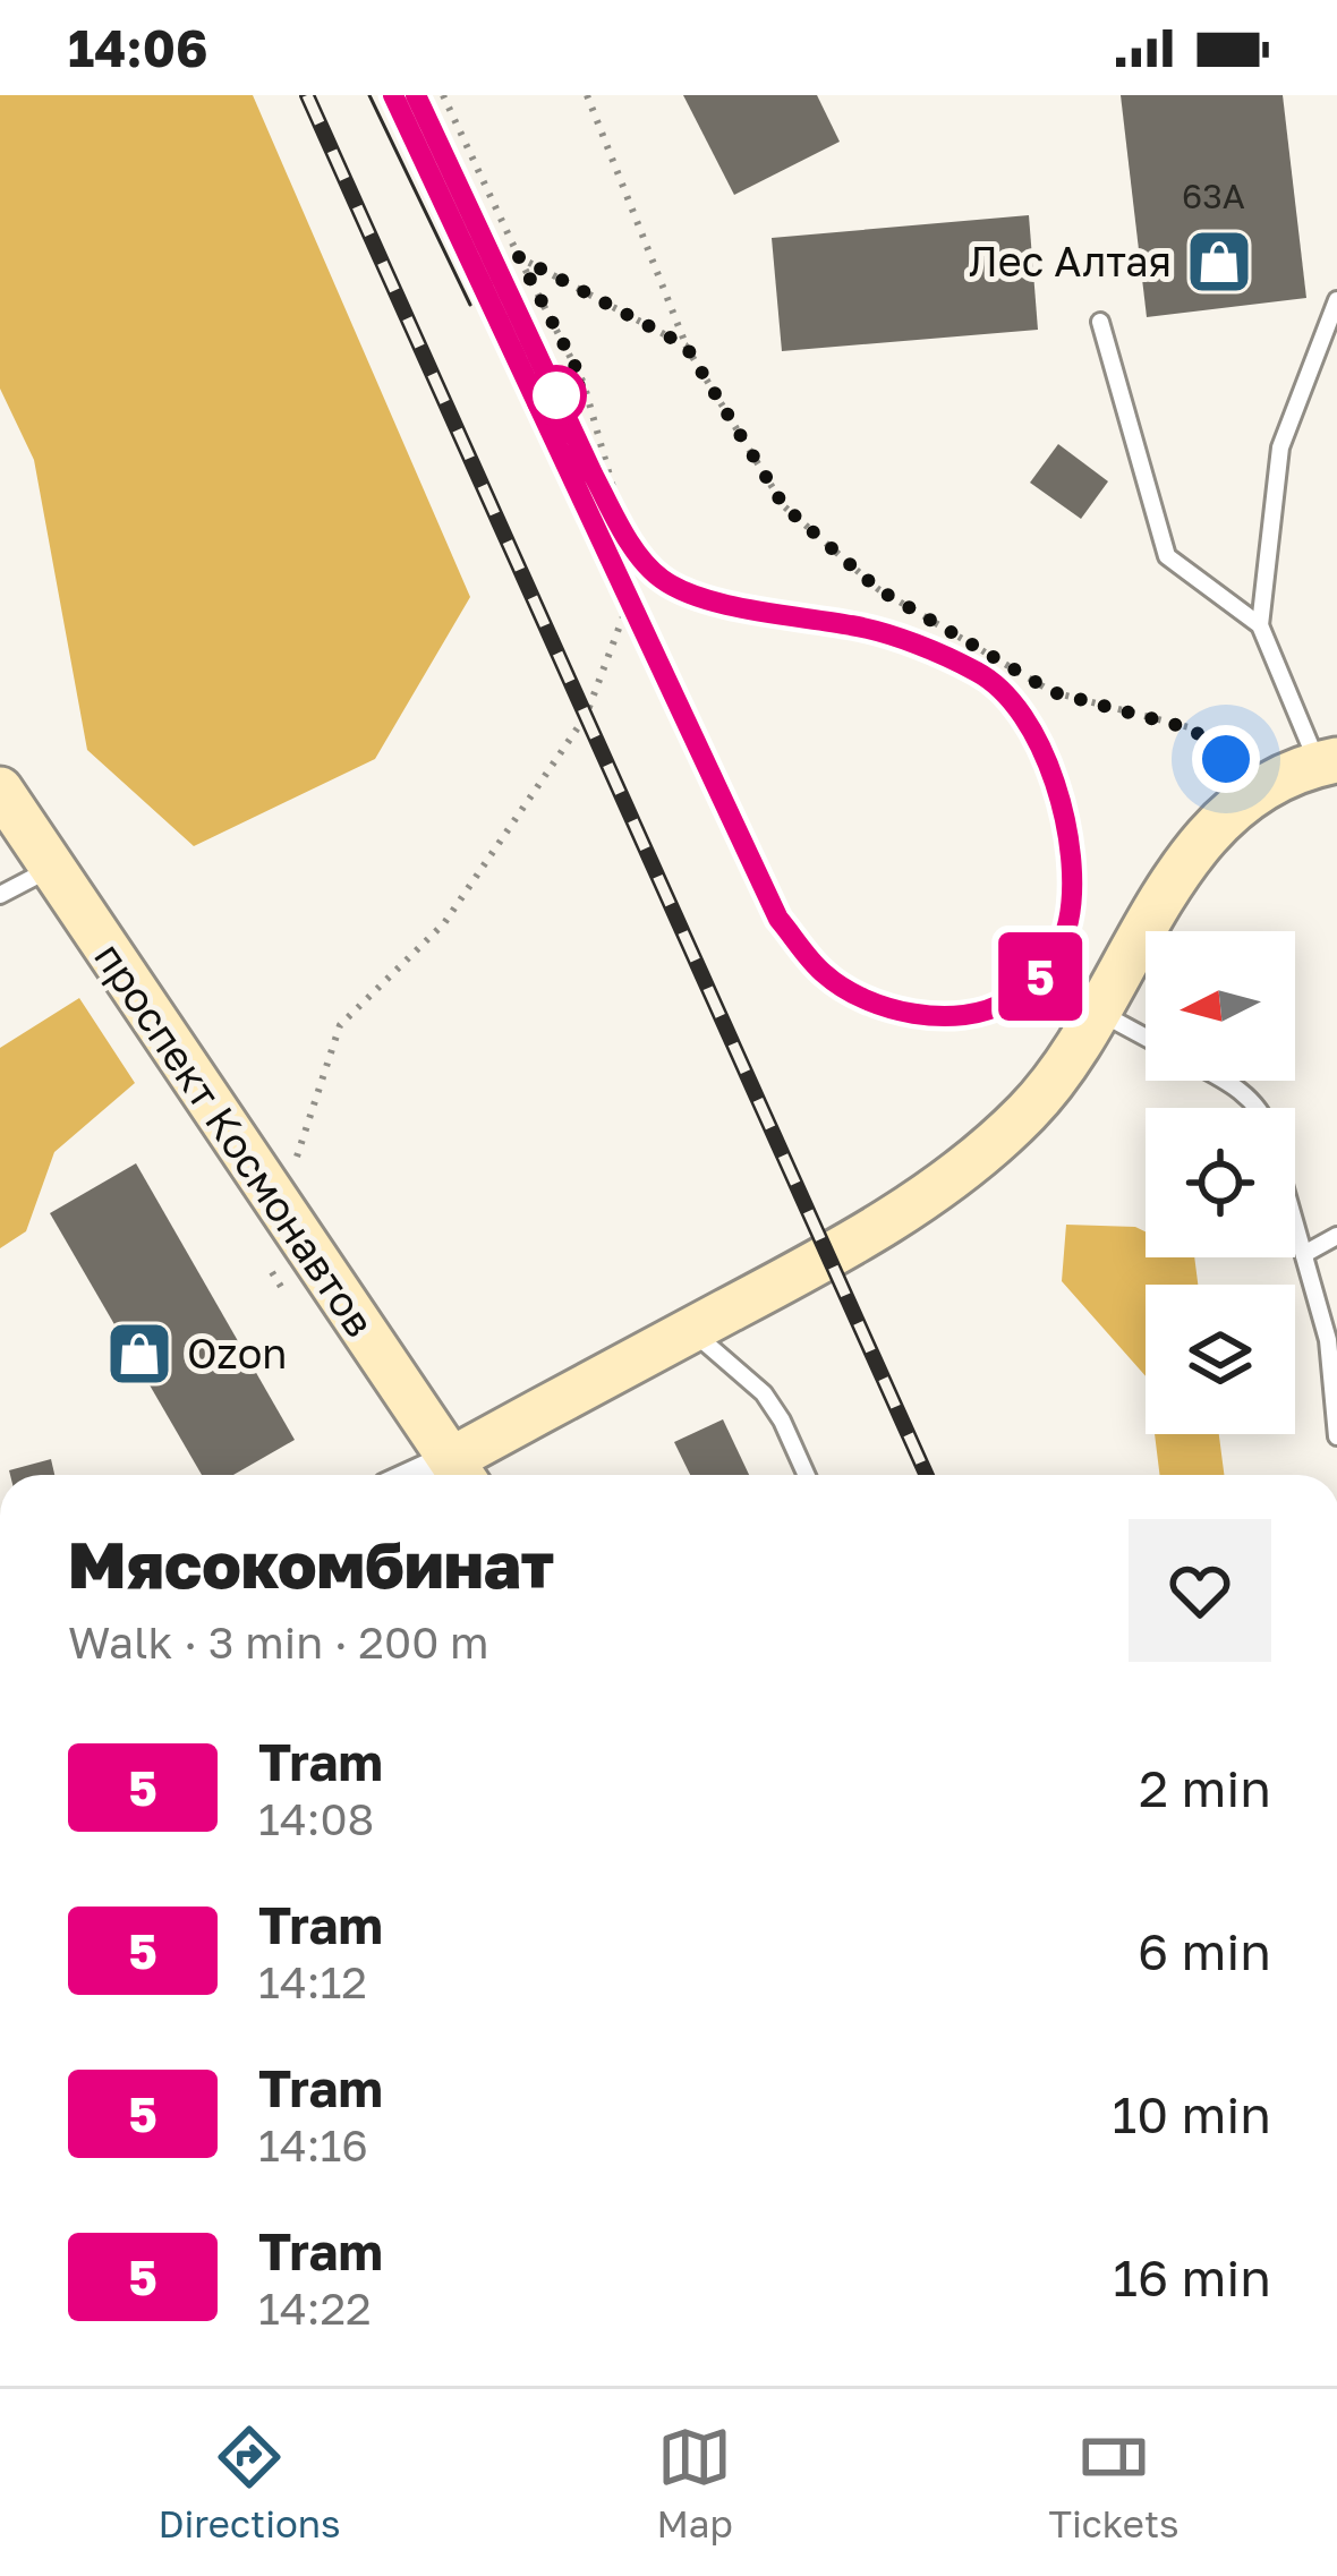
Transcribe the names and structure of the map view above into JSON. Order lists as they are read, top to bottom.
{
  "streets": {
    "street": ["проспект Космонавтов"]
  },
  "places": {
    "shop": ["Лес Алтая", "Ozon"]
  },
  "lines": ["tram line 5"],
  "house_numbers": ["63А"],
  "north": "left",
  "page": {
    "status": "14:06",
    "on_map": "5",
    "heading": ["Мясокомбинат", "Walk · 3 min · 200 m"],
    "list": [
      {
        "mark": "5",
        "name": "Tram",
        "note": "14:08",
        "value": "2 min"
      },
      {
        "mark": "5",
        "name": "Tram",
        "note": "14:12",
        "value": "6 min"
      },
      {
        "mark": "5",
        "name": "Tram",
        "note": "14:16",
        "value": "10 min"
      },
      {
        "mark": "5",
        "name": "Tram",
        "note": "14:22",
        "value": "16 min"
      }
    ],
    "tabs": ["Directions", "Map", "Tickets"]
  }
}
